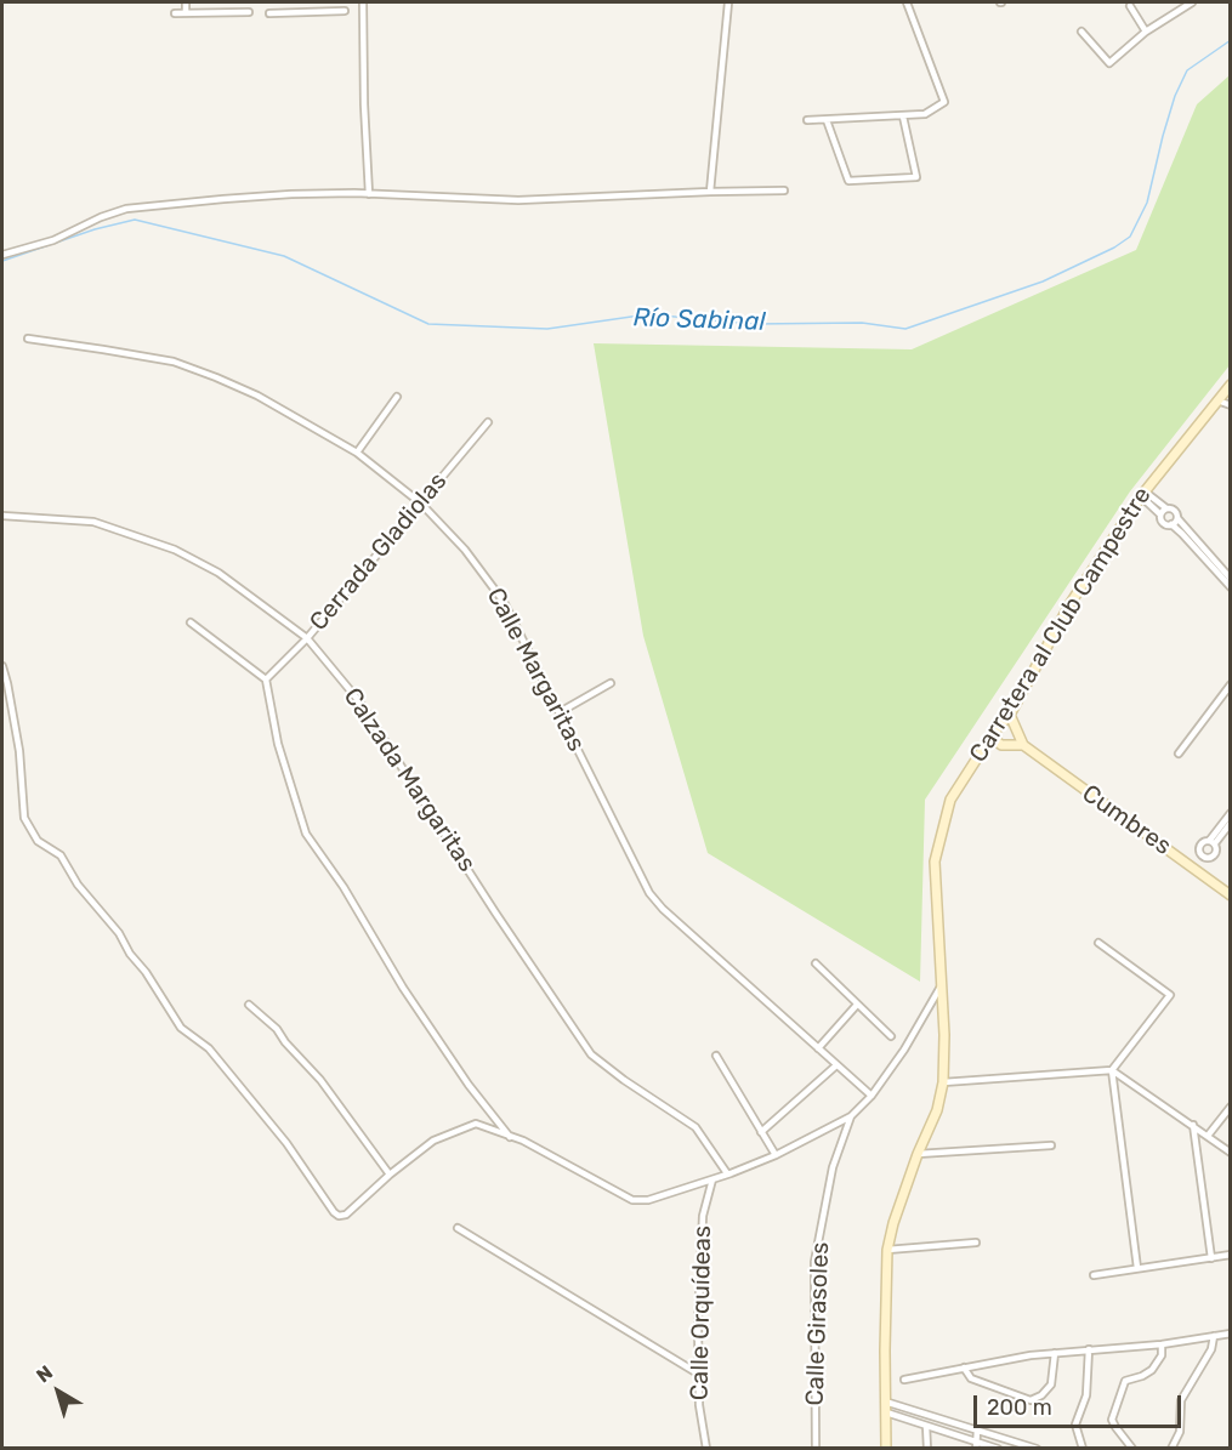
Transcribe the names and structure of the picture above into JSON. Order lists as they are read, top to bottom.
{
  "streets": {
    "street": [
      "Cerrada Gladiolas",
      "Carretera al Club Campestre",
      "Calle Margaritas",
      "Calzada Margaritas",
      "Cumbres",
      "Calle Orquídeas",
      "Calle Girasoles"
    ]
  },
  "crossings": [
    ["Cerrada Gladiolas", "Calle Margaritas"],
    ["Cerrada Gladiolas", "Calzada Margaritas"],
    ["Carretera al Club Campestre", "Cumbres"]
  ],
  "water": ["Río Sabinal"],
  "scale_bar": "200 m",
  "north": "top left"
}
